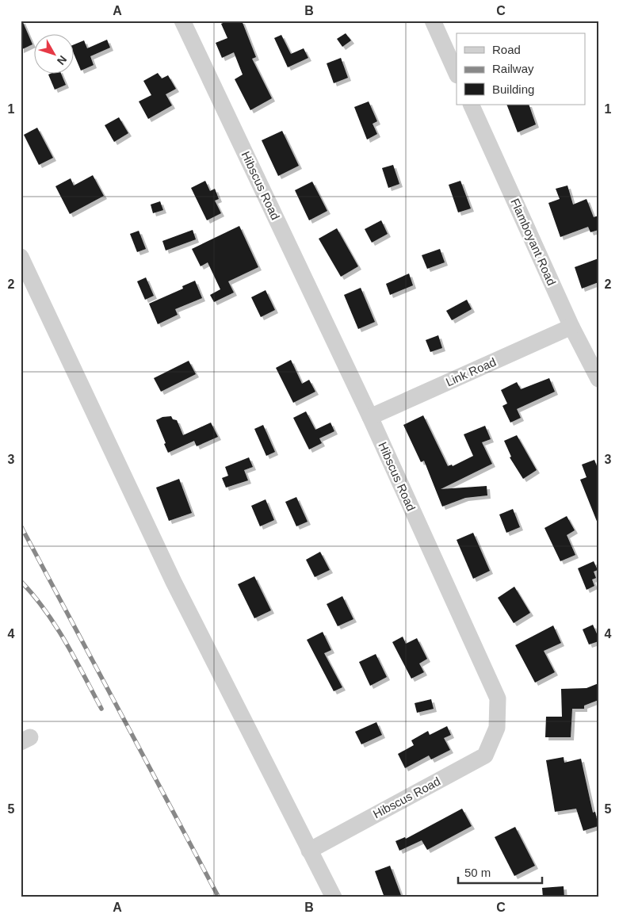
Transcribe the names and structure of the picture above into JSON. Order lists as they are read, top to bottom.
{
  "streets": {
    "street": ["Hibscus Road", "Flamboyant Road", "Link Road"]
  },
  "crossings": [
    ["Hibscus Road", "Link Road"],
    ["Flamboyant Road", "Link Road"]
  ],
  "legend": ["Road", "Railway", "Building"],
  "scale_bar": "50 m",
  "north": "bottom right",
  "grid": {
    "columns": ["A", "B", "C"],
    "rows": [
      "1",
      "2",
      "3",
      "4",
      "5"
    ]
  }
}
